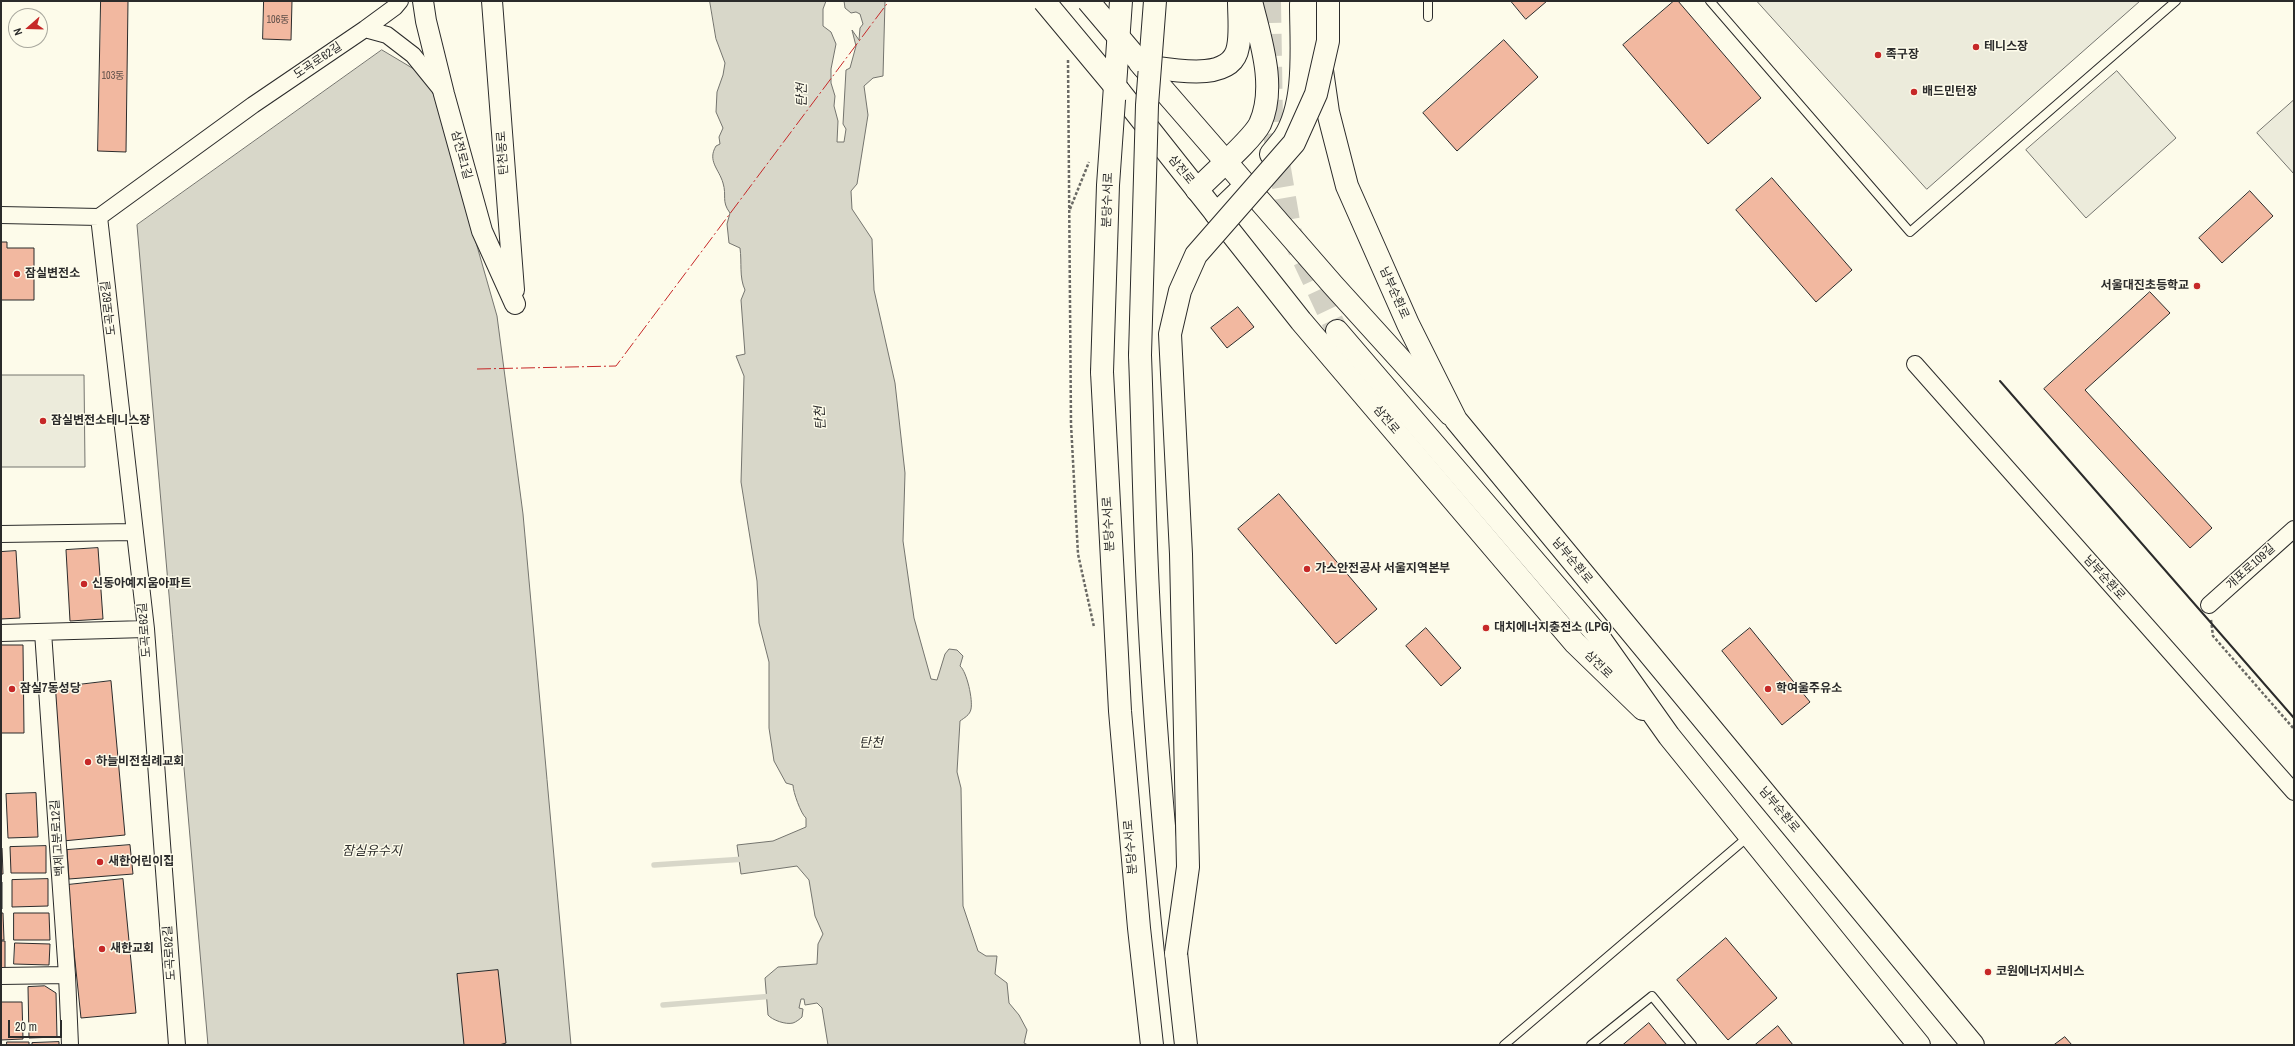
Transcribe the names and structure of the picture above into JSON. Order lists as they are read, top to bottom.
{
  "streets": {
    "main road": ["삼전로", "분당수서로", "남부순환로"],
    "street": [
      "도곡로62길",
      "탄천동로",
      "삼전로1길",
      "개포로109길",
      "백제고분로12길"
    ]
  },
  "crossings": [
    ["탄천동로", "삼전로1길"]
  ],
  "water": ["탄천", "잠실유수지"],
  "places": [
    "테니스장",
    "족구장",
    "배드민턴장",
    "잠실변전소",
    "서울대진초등학교",
    "잠실변전소테니스장",
    "가스안전공사 서울지역본부",
    "신동아예지움아파트",
    "대치에너지충전소 (LPG)",
    "잠실7동성당",
    "학여울주유소",
    "하늘비전침례교회",
    "새한어린이집",
    "새한교회",
    "코원에너지서비스"
  ],
  "house_numbers": ["106동", "103동"],
  "scale_bar": "20 m",
  "north": "left"
}
